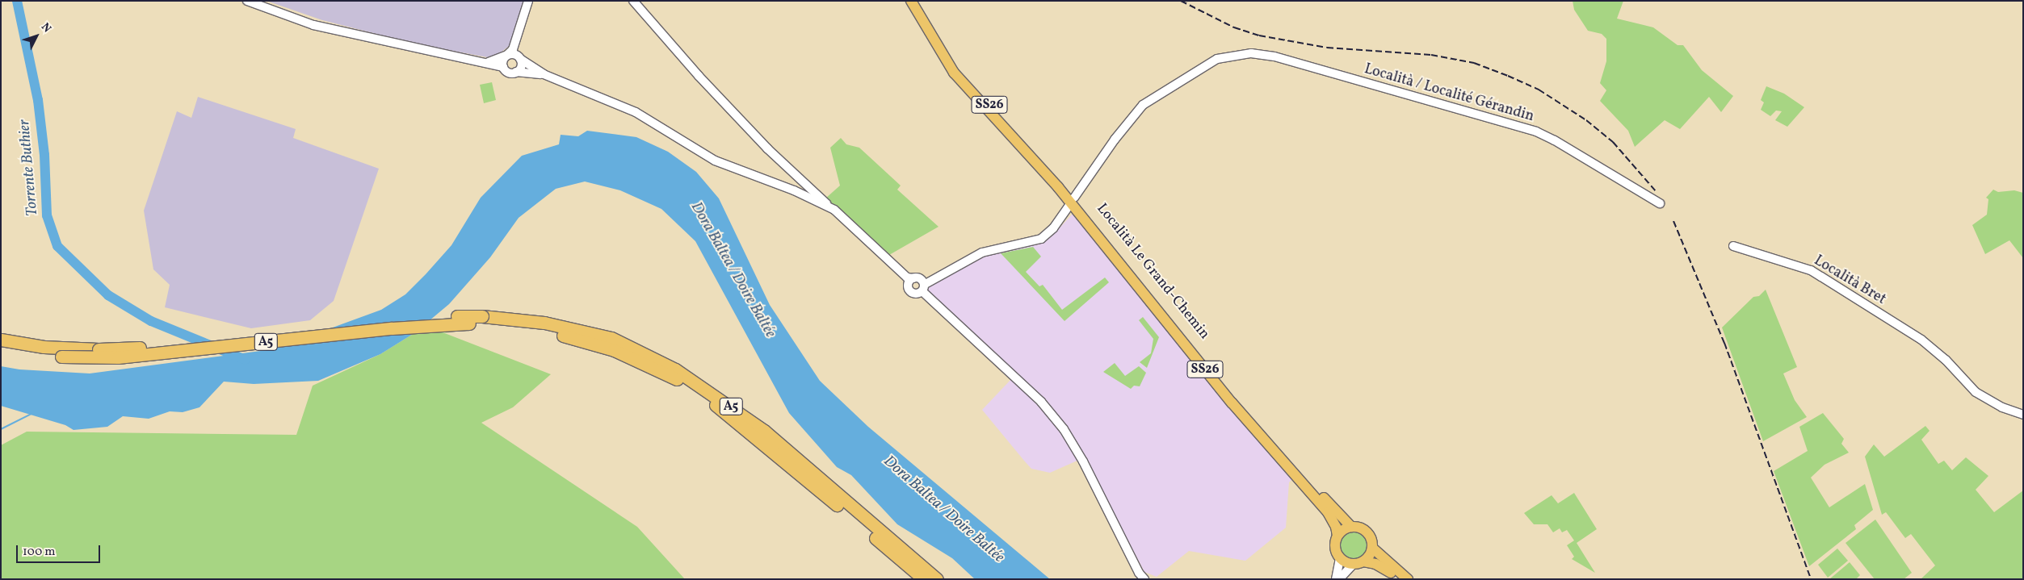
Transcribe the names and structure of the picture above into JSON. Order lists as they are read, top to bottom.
{
  "streets": {
    "highway": ["A5"],
    "main road": ["SS26", "Località Le Grand-Chemin"],
    "street": ["Località / Localité Gérandin", "Località Bret"]
  },
  "crossings": [
    ["Località / Localité Gérandin", "SS26"],
    ["Località / Localité Gérandin", "Località Le Grand-Chemin"],
    ["SS26", "Località Le Grand-Chemin"]
  ],
  "water": ["Torrente Buthier", "Dora Baltea / Doire Baltée"],
  "scale_bar": "100 m",
  "north": "top right"
}
